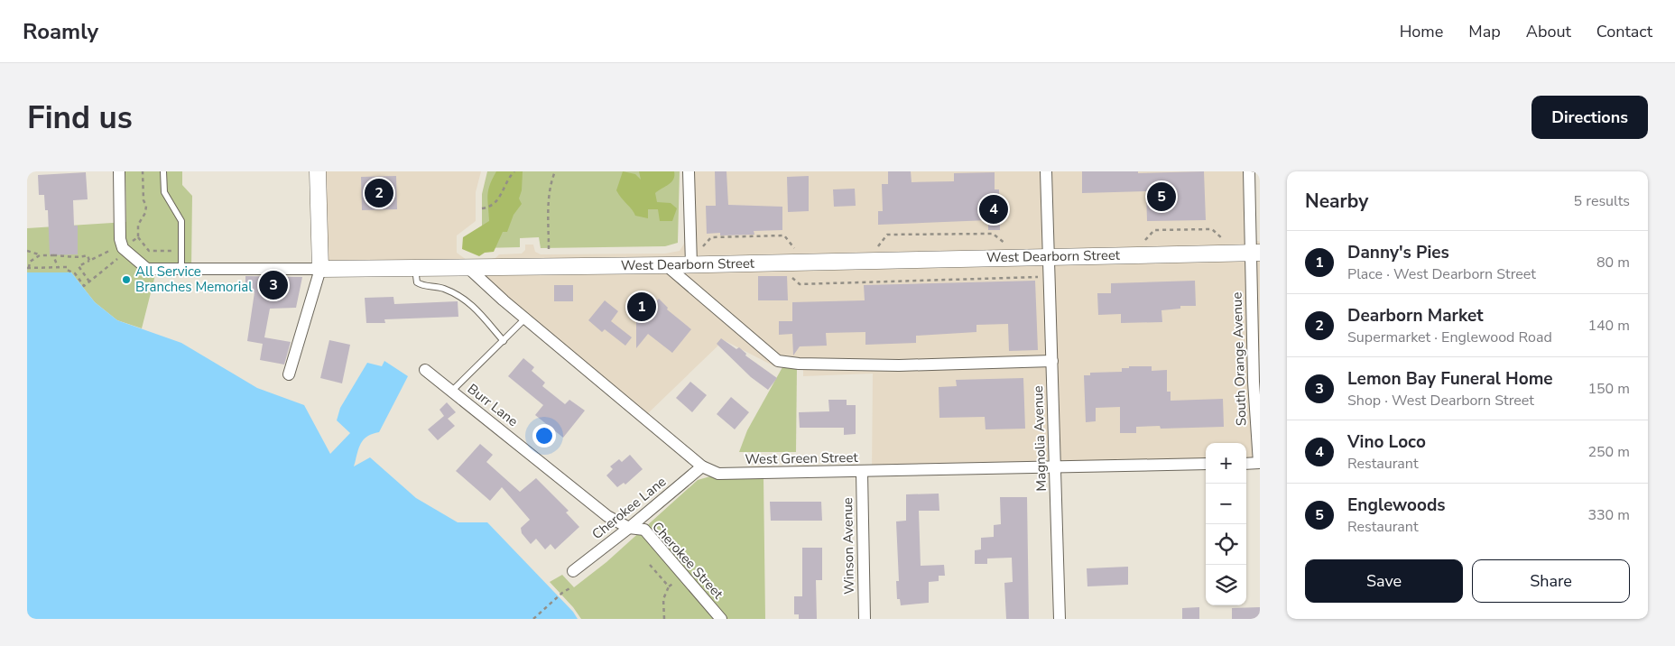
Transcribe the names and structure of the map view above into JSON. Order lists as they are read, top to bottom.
{
  "streets": {
    "street": [
      "West Dearborn Street",
      "South Orange Avenue",
      "Burr Lane",
      "Magnolia Avenue",
      "West Green Street",
      "Cherokee Lane",
      "Winson Avenue",
      "Cherokee Street"
    ]
  },
  "crossings": [
    ["West Dearborn Street", "South Orange Avenue"],
    ["West Dearborn Street", "Magnolia Avenue"],
    ["West Dearborn Street", "West Green Street"],
    ["Burr Lane", "Cherokee Lane"],
    ["Burr Lane", "Cherokee Street"],
    ["Magnolia Avenue", "West Green Street"],
    ["West Green Street", "Cherokee Lane"],
    ["West Green Street", "Winson Avenue"],
    ["Cherokee Lane", "Cherokee Street"]
  ],
  "places": ["All Service Branches Memorial"],
  "page": {
    "header": "Roamly",
    "nav": [
      "Home",
      "Map",
      "About",
      "Contact"
    ],
    "buttons": [
      "Directions",
      ["Save", "Share"]
    ],
    "title": "Find us",
    "heading": ["Nearby", "5 results"],
    "pins": [
      "2",
      "5",
      "4",
      "3",
      "1"
    ],
    "list": [
      {
        "mark": "1",
        "name": "Danny's Pies",
        "note": "Place · West Dearborn Street",
        "value": "80 m"
      },
      {
        "mark": "2",
        "name": "Dearborn Market",
        "note": "Supermarket · Englewood Road",
        "value": "140 m"
      },
      {
        "mark": "3",
        "name": "Lemon Bay Funeral Home",
        "note": "Shop · West Dearborn Street",
        "value": "150 m"
      },
      {
        "mark": "4",
        "name": "Vino Loco",
        "note": "Restaurant",
        "value": "250 m"
      },
      {
        "mark": "5",
        "name": "Englewoods",
        "note": "Restaurant",
        "value": "330 m"
      }
    ],
    "map_buttons": ["+", "−"]
  }
}
